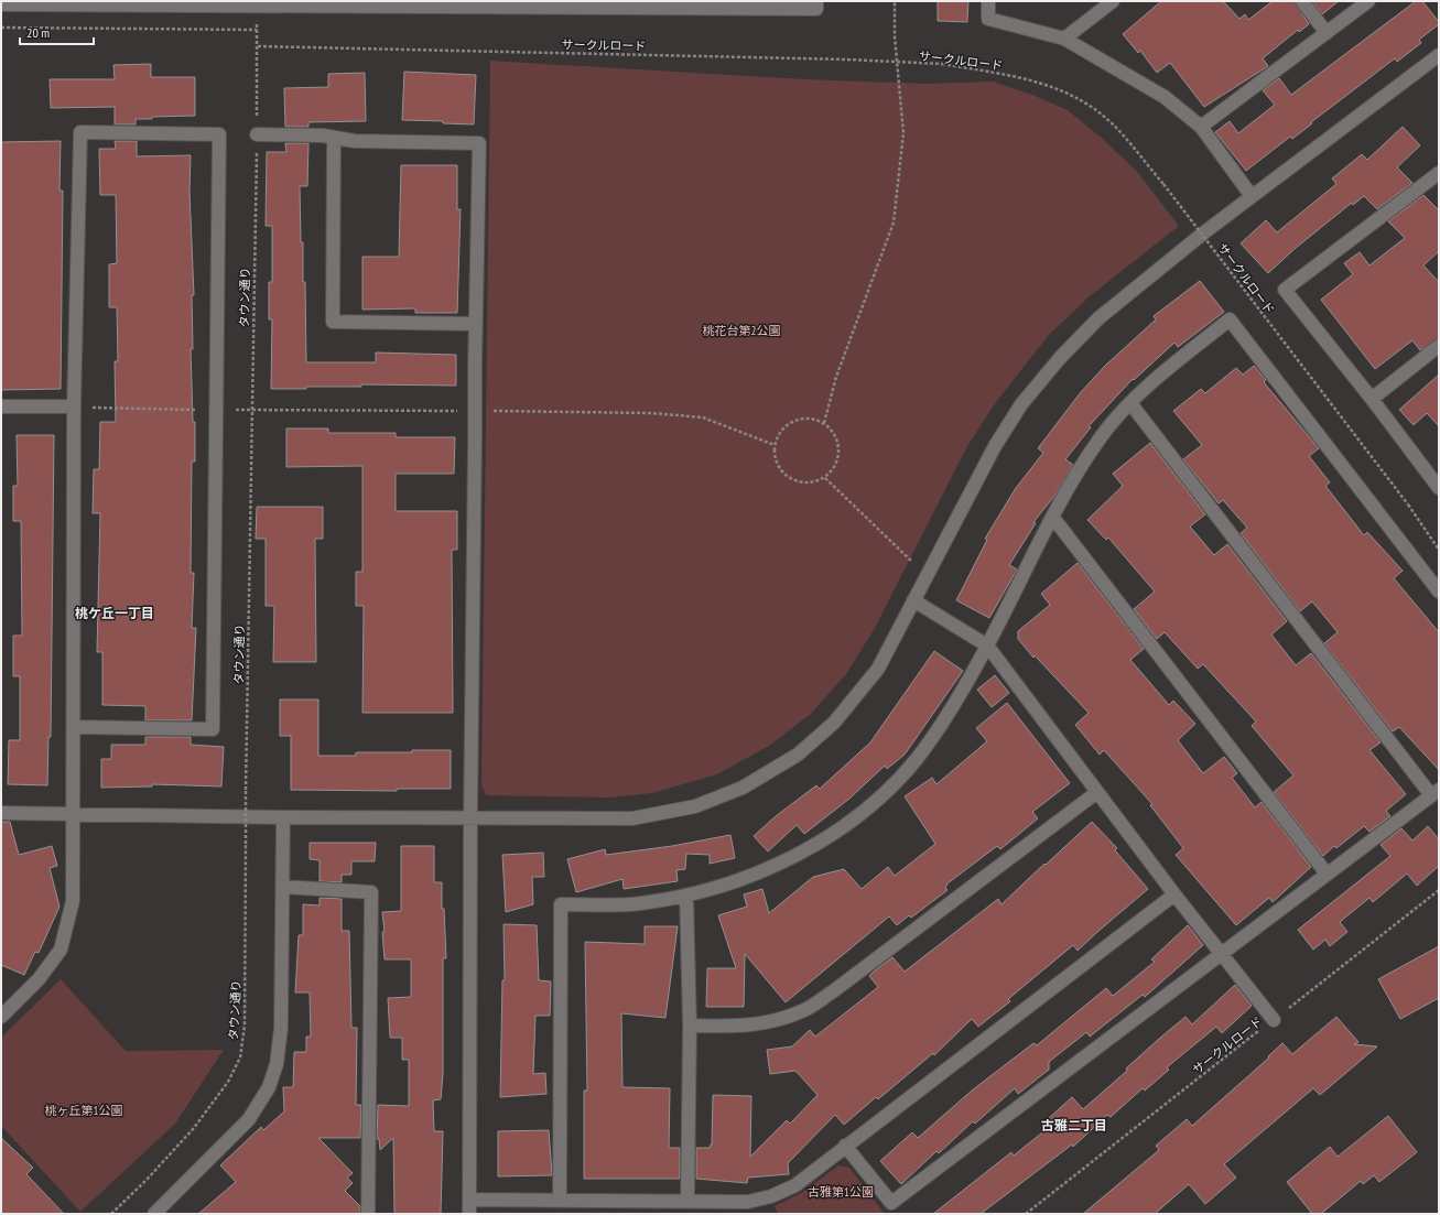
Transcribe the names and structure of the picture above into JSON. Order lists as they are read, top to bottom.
{
  "streets": {
    "path": ["サークルロード", "タウン通り"]
  },
  "crossings": [
    ["サークルロード", "タウン通り"]
  ],
  "districts": ["桃ケ丘一丁目", "古雅二丁目"],
  "parks": ["桃花台第2公園", "桃ヶ丘第1公園", "古雅第1公園"],
  "scale_bar": "20 m"
}
